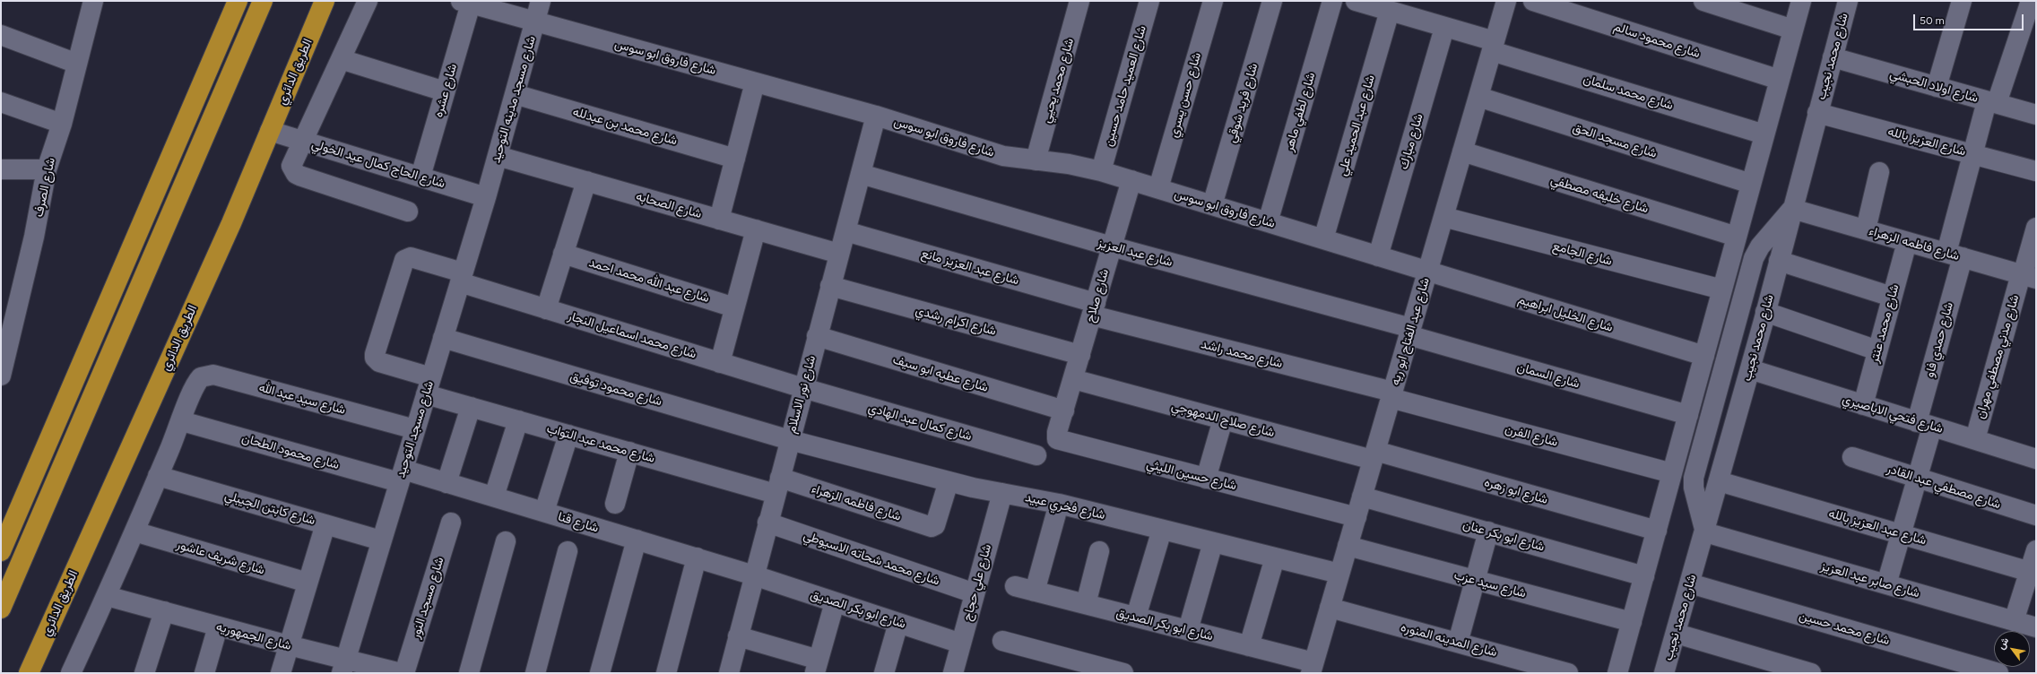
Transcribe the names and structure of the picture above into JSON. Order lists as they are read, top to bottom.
{
  "streets": {
    "highway": ["الطريق الدائري"],
    "street": [
      "شارع محمود سالم",
      "شارع محمد نجيب",
      "شارع فاروق ابو سوس",
      "شارع محمد يحيي",
      "شارع العميد حامد حسين",
      "شارع اولاد الحبشي",
      "شارع عشره",
      "شارع محمد سلمان",
      "شارع حسن يسري",
      "شارع مسجد مدينه التوحيد",
      "شارع فريد شوقي",
      "شارع لطفي ماهر",
      "شارع عبد الحميد علي",
      "شارع محمد بن عبدلله",
      "شارع مسجد الحق",
      "شارع مبارك",
      "شارع العزيز بالله",
      "شارع الحاج كمال عيد الخولي",
      "شارع الصرف",
      "شارع خليفه مصطفي",
      "شارع الصحابه",
      "شارع فاطمه الزهراء",
      "شارع عبد العزيز",
      "شارع الجامع",
      "شارع عبد العزيز مانع",
      "شارع عبد الله محمد احمد",
      "شارع صلاح",
      "شارع الخليل ابراهيم",
      "شارع اكرام رشدي",
      "شارع محمد عنتر",
      "شارع عبد الفتاح ابو ريه",
      "شارع محمد اسماعيل النجار",
      "شارع حمدي فاو",
      "شارع محمد راشد",
      "شارع مدني مصطفي مهران",
      "شارع عطيه ابو سيف",
      "شارع السمان",
      "شارع محمود توفيق",
      "شارع نور الاسلام",
      "شارع سيد عبد الله",
      "شارع فتحي الاباصيري",
      "شارع صلاح الدمهوجي",
      "شارع كمال عبد الهادي",
      "شارع مسجد التوحيد",
      "شارع الفرن",
      "شارع محمد عبد التواب",
      "شارع محمود الطحان",
      "شارع حسين الليثي",
      "شارع مصطفي عبد القادر",
      "شارع ابو زهره",
      "شارع فخري عبيد",
      "شارع كابتن الجيبلي",
      "شارع قنا",
      "شارع عبد العزيز بالله",
      "شارع ابو بكر عنان",
      "شارع شريف عاشور",
      "شارع محمد شحاته الاسيوطي",
      "شارع صابر عبد العزيز",
      "شارع علي حجاج",
      "شارع سيد عزب",
      "شارع مسجد النور",
      "شارع ابو بكر الصديق",
      "شارع محمد حسين",
      "شارع الجمهوريه",
      "شارع المدينه المنوره"
    ]
  },
  "crossings": [
    ["شارع محمد نجيب", "شارع اولاد الحبشي"],
    ["شارع محمد نجيب", "شارع العزيز بالله"],
    ["شارع محمد نجيب", "شارع فاطمه الزهراء"],
    ["شارع محمد نجيب", "شارع فتحي الاباصيري"],
    ["شارع محمد نجيب", "شارع عبد العزيز بالله"],
    ["شارع محمد نجيب", "شارع صابر عبد العزيز"],
    ["شارع محمد نجيب", "شارع محمد حسين"],
    ["شارع فاروق ابو سوس", "شارع محمد يحيي"],
    ["شارع فاروق ابو سوس", "شارع العميد حامد حسين"],
    ["شارع فاروق ابو سوس", "شارع عشره"],
    ["شارع فاروق ابو سوس", "شارع حسن يسري"],
    ["شارع فاروق ابو سوس", "شارع مسجد مدينه التوحيد"],
    ["شارع فاروق ابو سوس", "شارع فريد شوقي"],
    ["شارع فاروق ابو سوس", "شارع لطفي ماهر"],
    ["شارع فاروق ابو سوس", "شارع عبد الحميد علي"],
    ["شارع فاروق ابو سوس", "شارع مبارك"],
    ["شارع فاروق ابو سوس", "شارع صلاح"],
    ["شارع فاروق ابو سوس", "شارع الخليل ابراهيم"],
    ["شارع فاروق ابو سوس", "شارع عبد الفتاح ابو ريه"],
    ["شارع فاروق ابو سوس", "شارع نور الاسلام"],
    ["الطريق الدائري", "شارع الحاج كمال عيد الخولي"],
    ["شارع اولاد الحبشي", "شارع حمدي فاو"],
    ["شارع عشره", "شارع الحاج كمال عيد الخولي"],
    ["شارع محمد سلمان", "شارع عبد الحميد علي"],
    ["شارع محمد سلمان", "شارع مبارك"],
    ["شارع محمد سلمان", "شارع عبد الفتاح ابو ريه"],
    ["شارع مسجد مدينه التوحيد", "شارع محمد بن عبدلله"],
    ["شارع مسجد مدينه التوحيد", "شارع الحاج كمال عيد الخولي"],
    ["شارع مسجد مدينه التوحيد", "شارع الصحابه"],
    ["شارع مسجد مدينه التوحيد", "شارع مسجد التوحيد"],
    ["شارع مسجد الحق", "شارع عبد الفتاح ابو ريه"],
    ["شارع العزيز بالله", "شارع حمدي فاو"],
    ["شارع الحاج كمال عيد الخولي", "شارع مسجد التوحيد"],
    ["شارع خليفه مصطفي", "شارع عبد الفتاح ابو ريه"],
    ["شارع الصحابه", "شارع نور الاسلام"],
    ["شارع فاطمه الزهراء", "شارع محمد عنتر"],
    ["شارع فاطمه الزهراء", "شارع حمدي فاو"],
    ["شارع فاطمه الزهراء", "شارع مدني مصطفي مهران"],
    ["شارع فاطمه الزهراء", "شارع نور الاسلام"],
    ["شارع فاطمه الزهراء", "شارع محمد عبد التواب"],
    ["شارع فاطمه الزهراء", "شارع فخري عبيد"],
    ["شارع عبد العزيز", "شارع صلاح"],
    ["شارع عبد العزيز", "شارع عبد الفتاح ابو ريه"],
    ["شارع عبد العزيز", "شارع السمان"],
    ["شارع عبد العزيز", "شارع نور الاسلام"],
    ["شارع الجامع", "شارع عبد الفتاح ابو ريه"],
    ["شارع عبد العزيز مانع", "شارع صلاح"],
    ["شارع عبد العزيز مانع", "شارع محمد راشد"],
    ["شارع عبد العزيز مانع", "شارع نور الاسلام"],
    ["شارع صلاح", "شارع اكرام رشدي"],
    ["شارع صلاح", "شارع محمد راشد"],
    ["شارع صلاح", "شارع عطيه ابو سيف"],
    ["شارع صلاح", "شارع صلاح الدمهوجي"],
    ["شارع صلاح", "شارع حسين الليثي"],
    ["شارع الخليل ابراهيم", "شارع عبد الفتاح ابو ريه"],
    ["شارع اكرام رشدي", "شارع نور الاسلام"],
    ["شارع محمد عنتر", "شارع فتحي الاباصيري"],
    ["شارع عبد الفتاح ابو ريه", "شارع محمد راشد"],
    ["شارع عبد الفتاح ابو ريه", "شارع السمان"],
    ["شارع عبد الفتاح ابو ريه", "شارع صلاح الدمهوجي"],
    ["شارع عبد الفتاح ابو ريه", "شارع الفرن"],
    ["شارع عبد الفتاح ابو ريه", "شارع حسين الليثي"],
    ["شارع عبد الفتاح ابو ريه", "شارع ابو زهره"],
    ["شارع عبد الفتاح ابو ريه", "شارع فخري عبيد"],
    ["شارع عبد الفتاح ابو ريه", "شارع ابو بكر عنان"],
    ["شارع عبد الفتاح ابو ريه", "شارع سيد عزب"],
    ["شارع عبد الفتاح ابو ريه", "شارع ابو بكر الصديق"],
    ["شارع عبد الفتاح ابو ريه", "شارع المدينه المنوره"],
    ["شارع محمد اسماعيل النجار", "شارع نور الاسلام"],
    ["شارع محمد اسماعيل النجار", "شارع كمال عبد الهادي"],
    ["شارع محمد اسماعيل النجار", "شارع مسجد التوحيد"],
    ["شارع محمد اسماعيل النجار", "شارع محمد عبد التواب"],
    ["شارع حمدي فاو", "شارع فتحي الاباصيري"],
    ["شارع حمدي فاو", "شارع مصطفي عبد القادر"],
    ["شارع حمدي فاو", "شارع عبد العزيز بالله"],
    ["شارع حمدي فاو", "شارع صابر عبد العزيز"],
    ["شارع محمد راشد", "شارع الفرن"],
    ["شارع مدني مصطفي مهران", "شارع فتحي الاباصيري"],
    ["شارع عطيه ابو سيف", "شارع نور الاسلام"],
    ["شارع عطيه ابو سيف", "شارع حسين الليثي"],
    ["شارع محمود توفيق", "شارع نور الاسلام"],
    ["شارع محمود توفيق", "شارع مسجد التوحيد"],
    ["شارع محمود توفيق", "شارع فخري عبيد"],
    ["شارع نور الاسلام", "شارع كمال عبد الهادي"],
    ["شارع نور الاسلام", "شارع محمد عبد التواب"],
    ["شارع نور الاسلام", "شارع فخري عبيد"],
    ["شارع نور الاسلام", "شارع قنا"],
    ["شارع نور الاسلام", "شارع محمد شحاته الاسيوطي"],
    ["شارع نور الاسلام", "شارع ابو بكر الصديق"],
    ["شارع سيد عبد الله", "شارع مسجد التوحيد"],
    ["شارع سيد عبد الله", "شارع محمود الطحان"],
    ["شارع صلاح الدمهوجي", "شارع ابو زهره"],
    ["شارع مسجد التوحيد", "شارع محمد عبد التواب"],
    ["شارع مسجد التوحيد", "شارع محمود الطحان"],
    ["شارع مسجد التوحيد", "شارع كابتن الجيبلي"],
    ["شارع مسجد التوحيد", "شارع قنا"],
    ["شارع مسجد التوحيد", "شارع الجمهوريه"],
    ["شارع محمود الطحان", "شارع قنا"],
    ["شارع فخري عبيد", "شارع علي حجاج"],
    ["شارع قنا", "شارع ابو بكر الصديق"],
    ["شارع محمد شحاته الاسيوطي", "شارع علي حجاج"],
    ["شارع علي حجاج", "شارع ابو بكر الصديق"],
    ["شارع مسجد النور", "شارع الجمهوريه"]
  ],
  "scale_bar": "50 m",
  "north": "top left"
}
